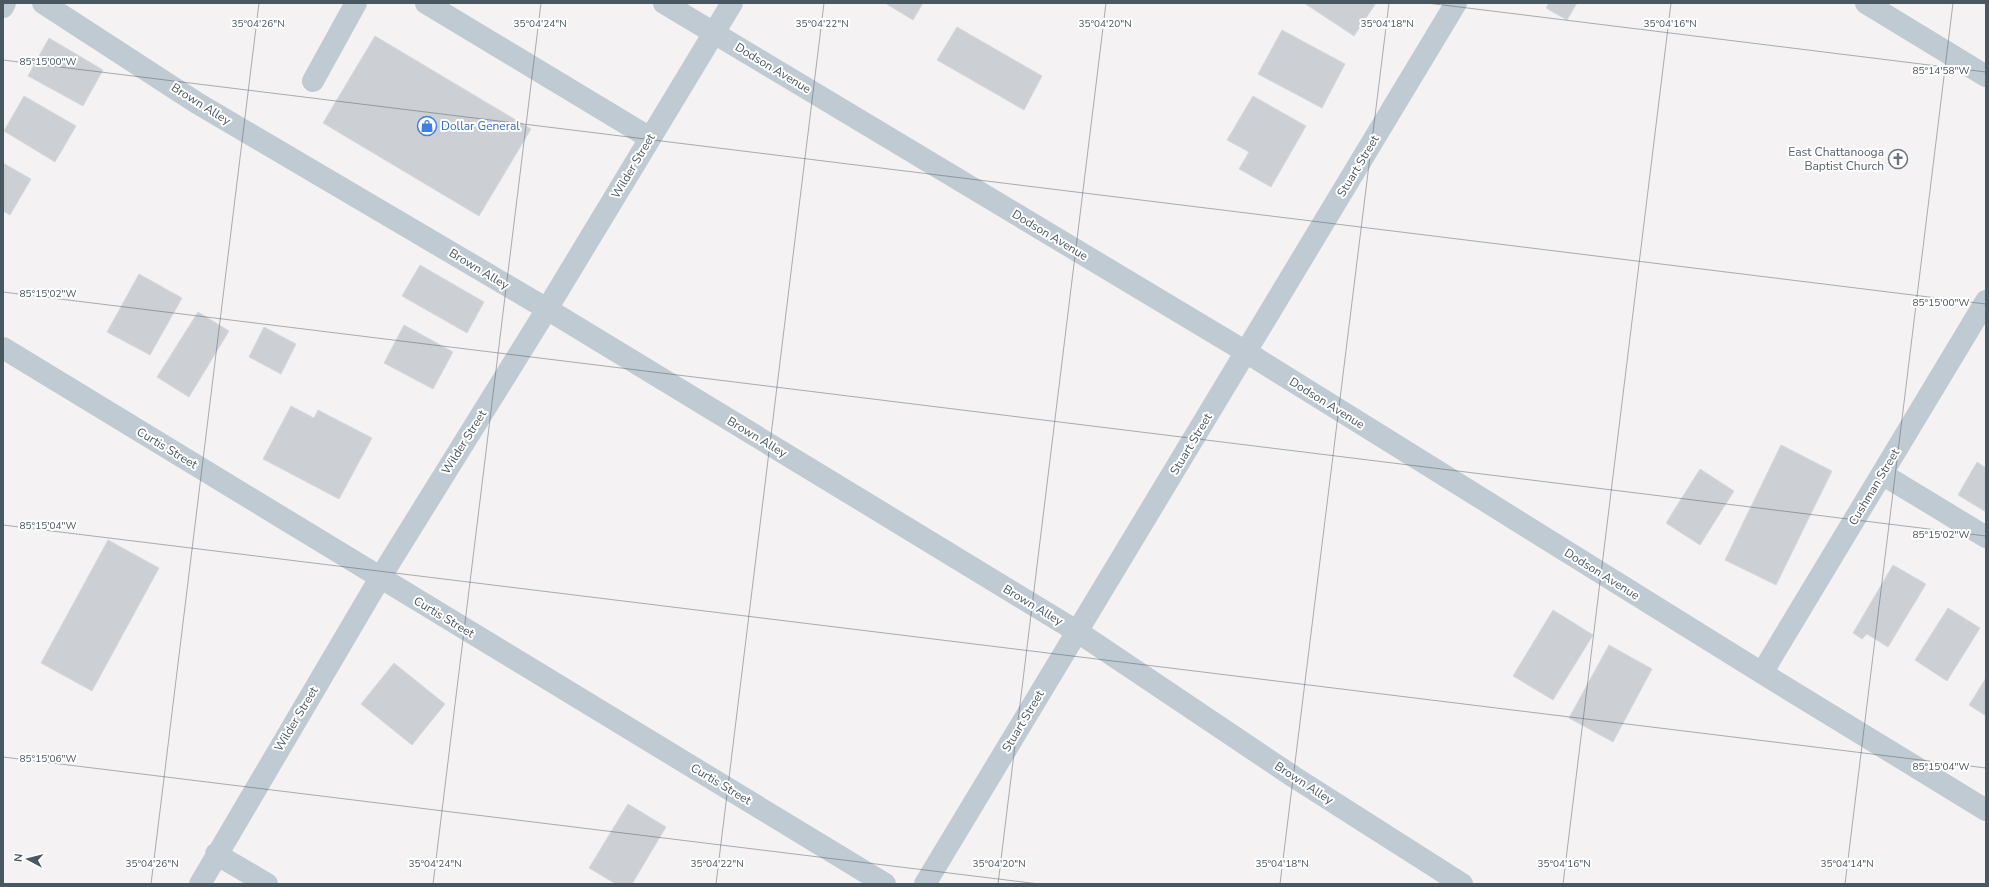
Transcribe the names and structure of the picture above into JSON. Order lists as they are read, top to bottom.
{
  "streets": {
    "street": [
      "Dodson Avenue",
      "Brown Alley",
      "Wilder Street",
      "Stuart Street",
      "Curtis Street",
      "Cushman Street"
    ]
  },
  "crossings": [
    ["Dodson Avenue", "Wilder Street"],
    ["Dodson Avenue", "Stuart Street"],
    ["Dodson Avenue", "Cushman Street"],
    ["Brown Alley", "Wilder Street"],
    ["Brown Alley", "Stuart Street"],
    ["Wilder Street", "Curtis Street"]
  ],
  "places": {
    "shop": ["Dollar General"],
    "church": ["East Chattanooga Baptist Church"]
  },
  "north": "left",
  "coordinates": [
    "35°04'26\"N",
    "35°04'24\"N",
    "35°04'22\"N",
    "35°04'20\"N",
    "35°04'18\"N",
    "35°04'16\"N",
    "85°15'00\"W",
    "85°14'58\"W",
    "85°15'02\"W",
    "85°15'04\"W",
    "85°15'06\"W",
    "35°04'14\"N"
  ]
}
